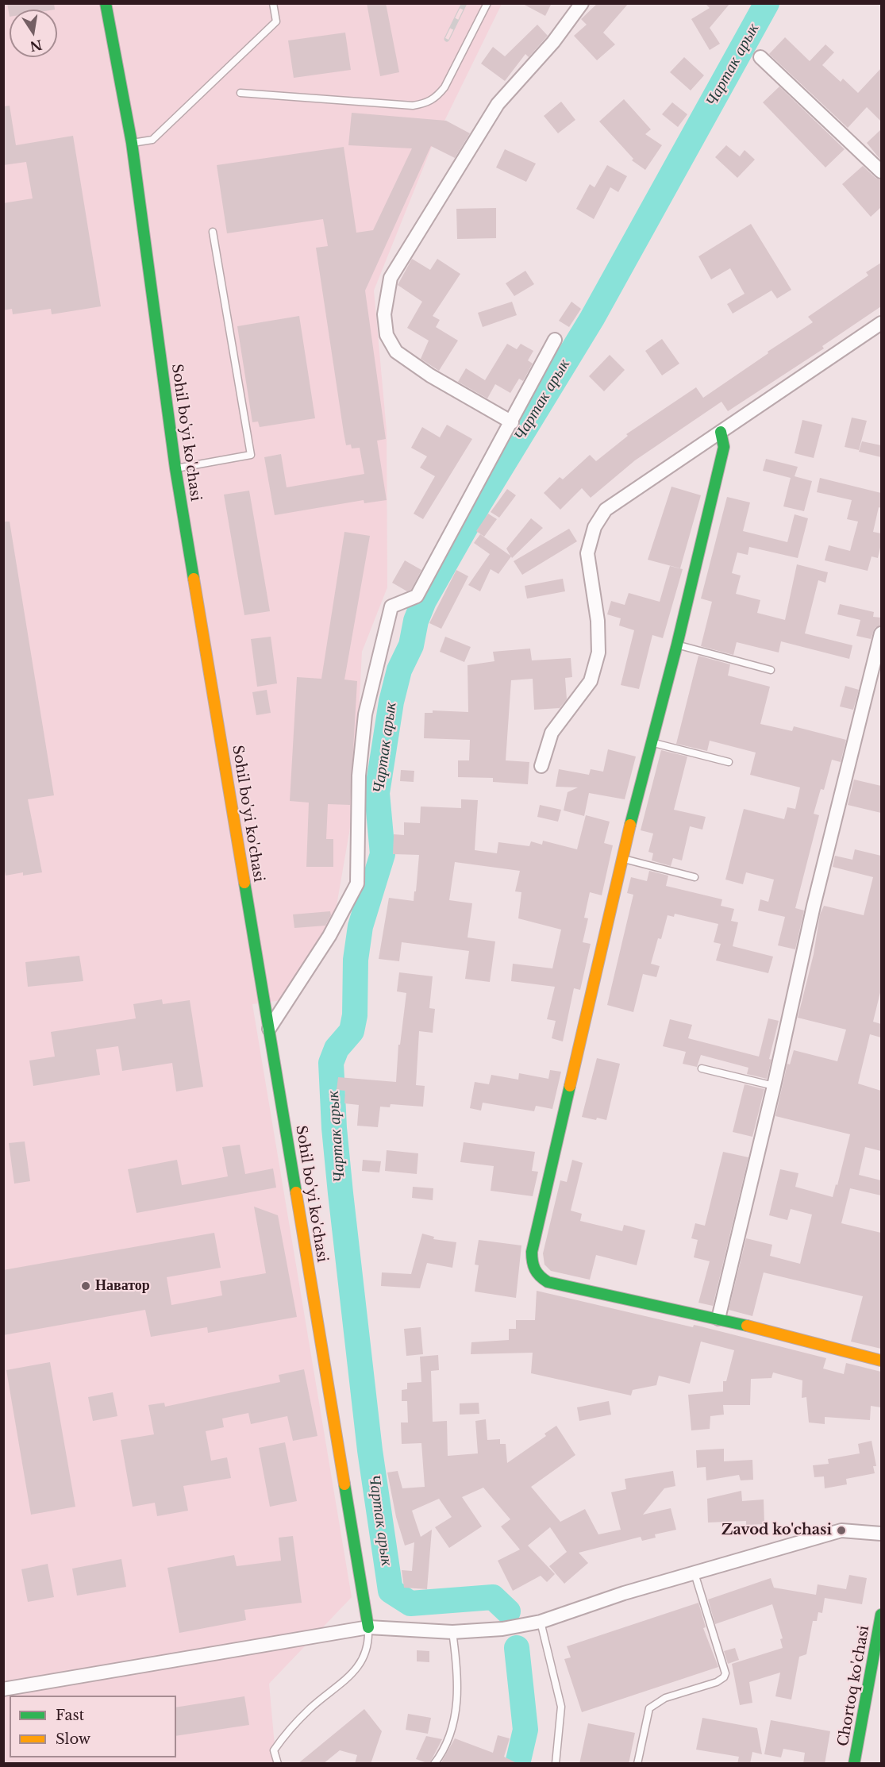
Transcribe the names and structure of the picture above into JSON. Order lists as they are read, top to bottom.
{
  "streets": {
    "street": ["Sohil bo'yi ko'chasi", "Chortoq ko'chasi"]
  },
  "water": ["Чартак арык"],
  "places": ["Наватор", "Zavod ko'chasi"],
  "legend": ["Fast", "Slow"],
  "north": "bottom"
}
